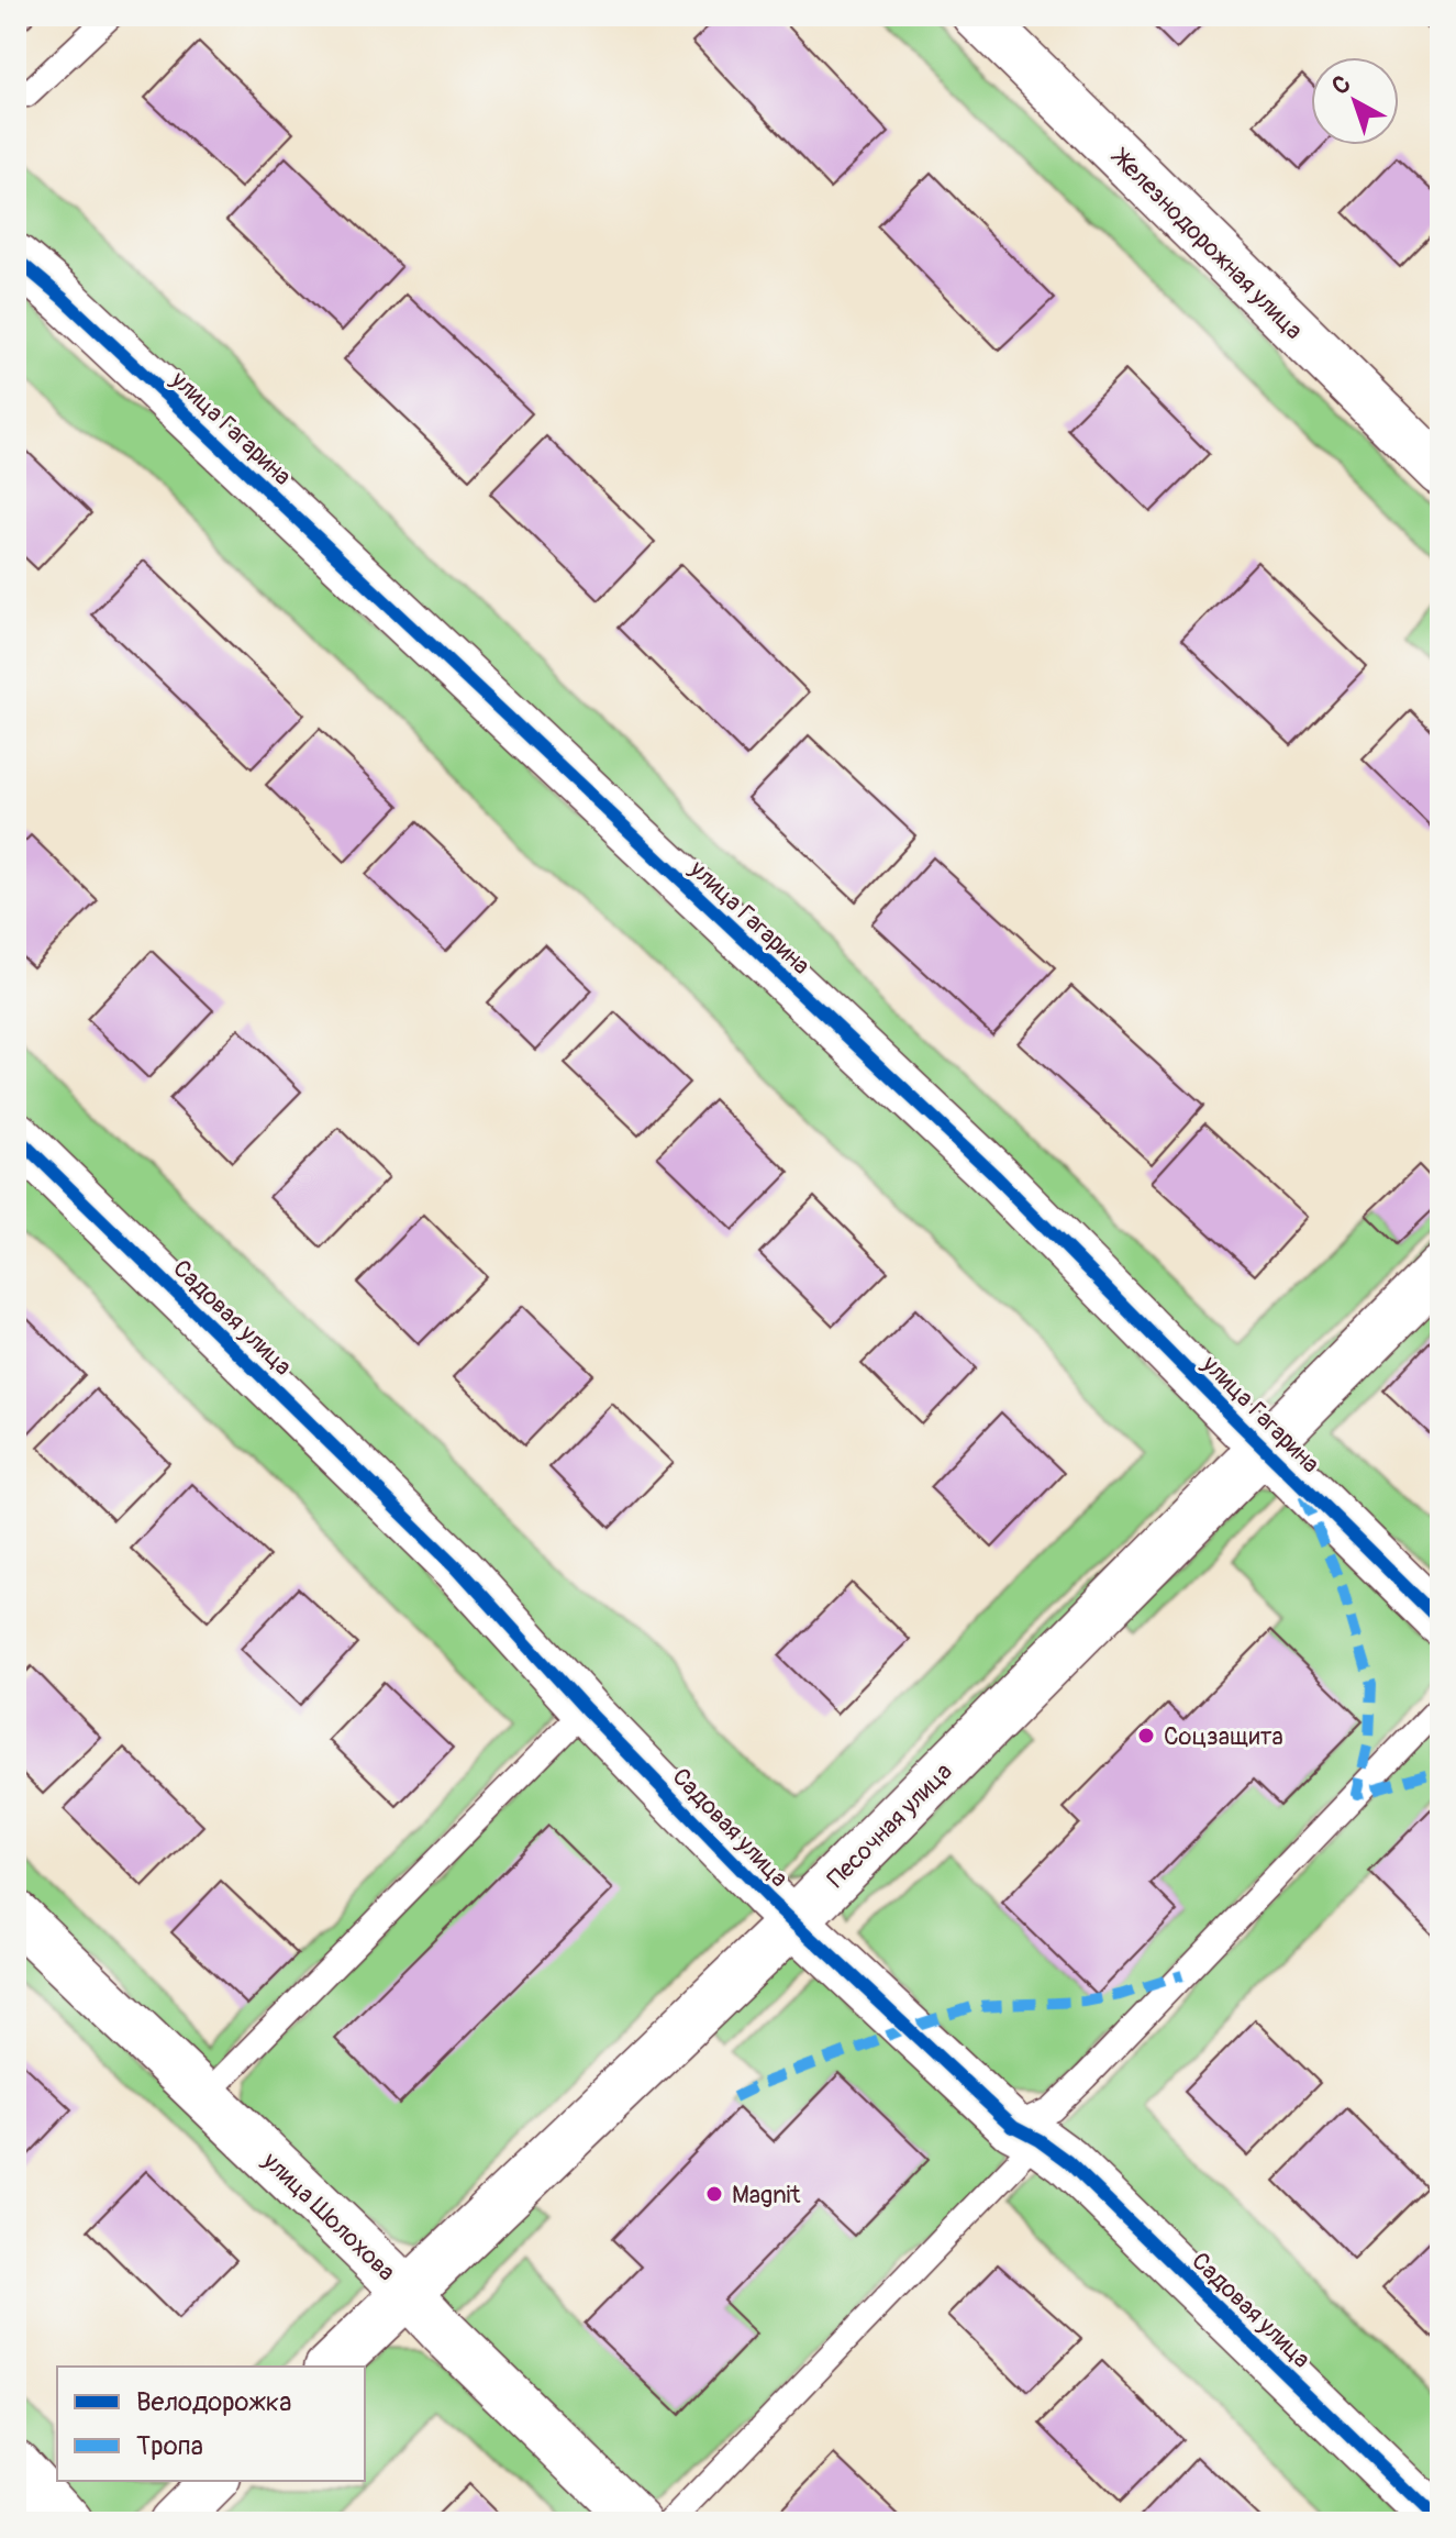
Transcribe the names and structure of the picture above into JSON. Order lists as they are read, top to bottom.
{
  "streets": {
    "street": [
      "Железнодорожная улица",
      "улица Гагарина",
      "Садовая улица",
      "Песочная улица",
      "улица Шолохова"
    ]
  },
  "crossings": [
    ["улица Гагарина", "Песочная улица"],
    ["Садовая улица", "Песочная улица"],
    ["Песочная улица", "улица Шолохова"]
  ],
  "places": ["Соцзащита", "Magnit"],
  "legend": ["Велодорожка", "Тропа"],
  "north": "top left"
}
